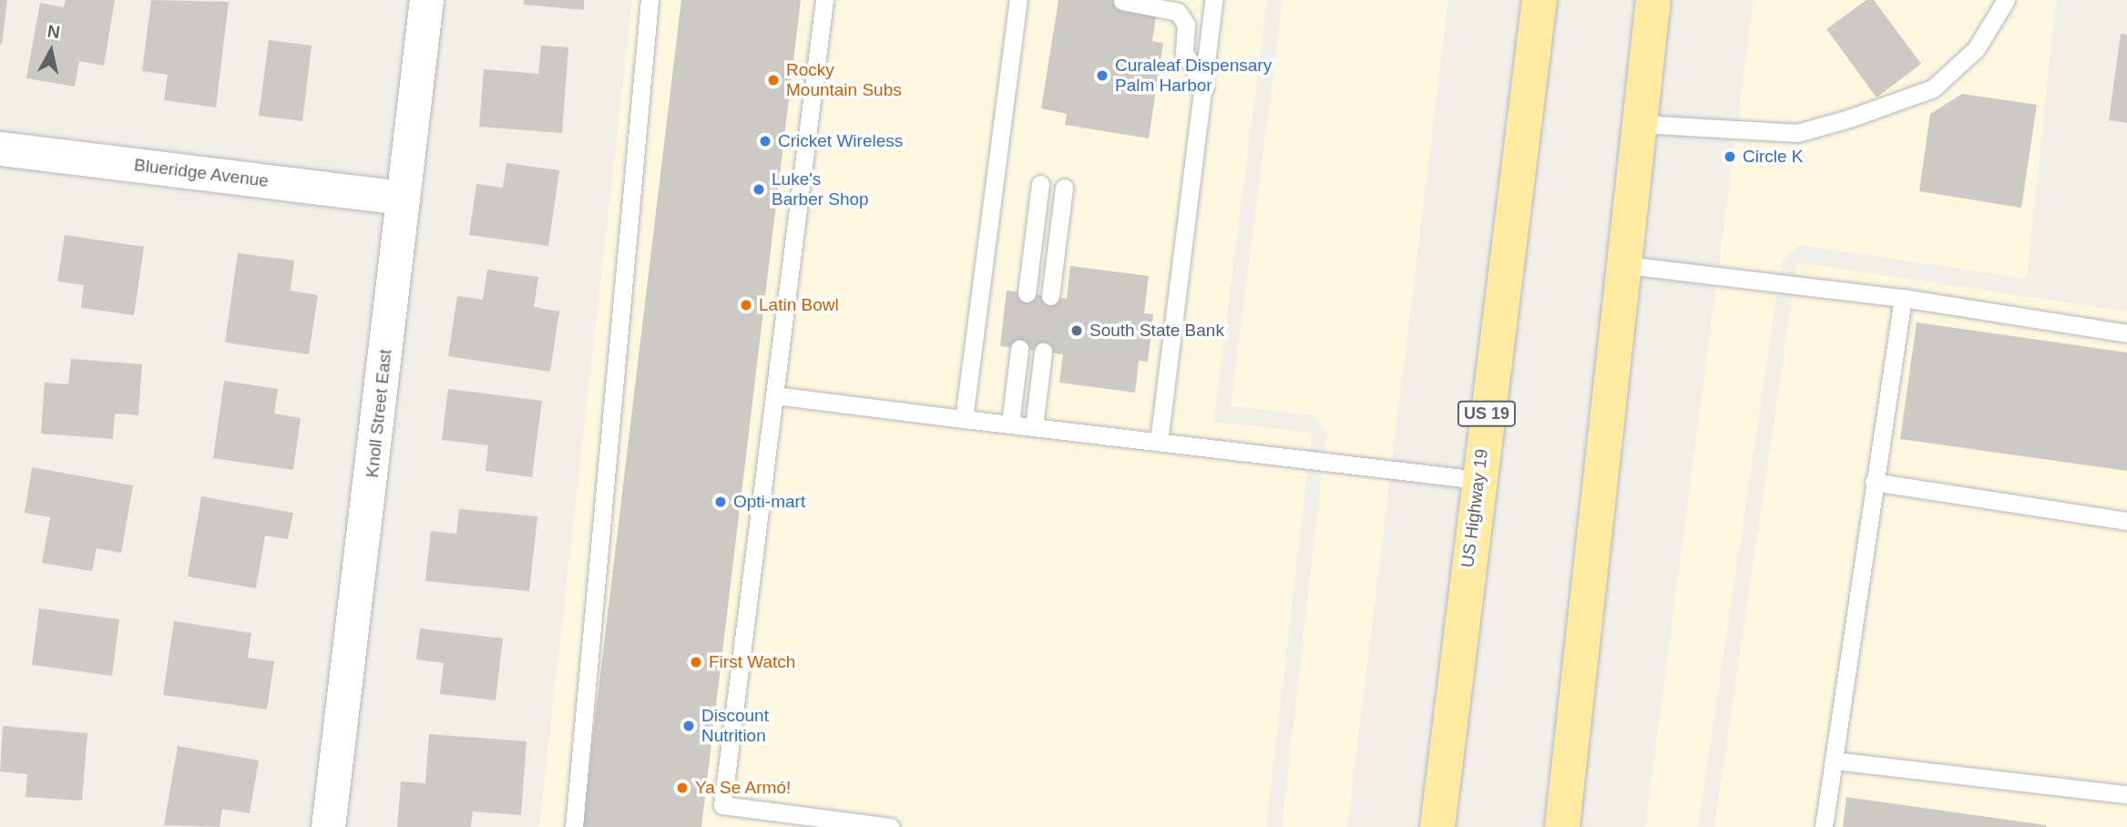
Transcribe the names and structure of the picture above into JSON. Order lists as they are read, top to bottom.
{
  "streets": {
    "highway": ["US 19", "US Highway 19"],
    "street": ["Blueridge Avenue", "Knoll Street East"]
  },
  "crossings": [
    ["Blueridge Avenue", "Knoll Street East"]
  ],
  "places": [
    "Curaleaf Dispensary Palm Harbor",
    "Rocky Mountain Subs",
    "Cricket Wireless",
    "Circle K",
    "Luke's Barber Shop",
    "Latin Bowl",
    "South State Bank",
    "Opti-mart",
    "First Watch",
    "Discount Nutrition",
    "Ya Se Armó!"
  ],
  "north": "top"
}
